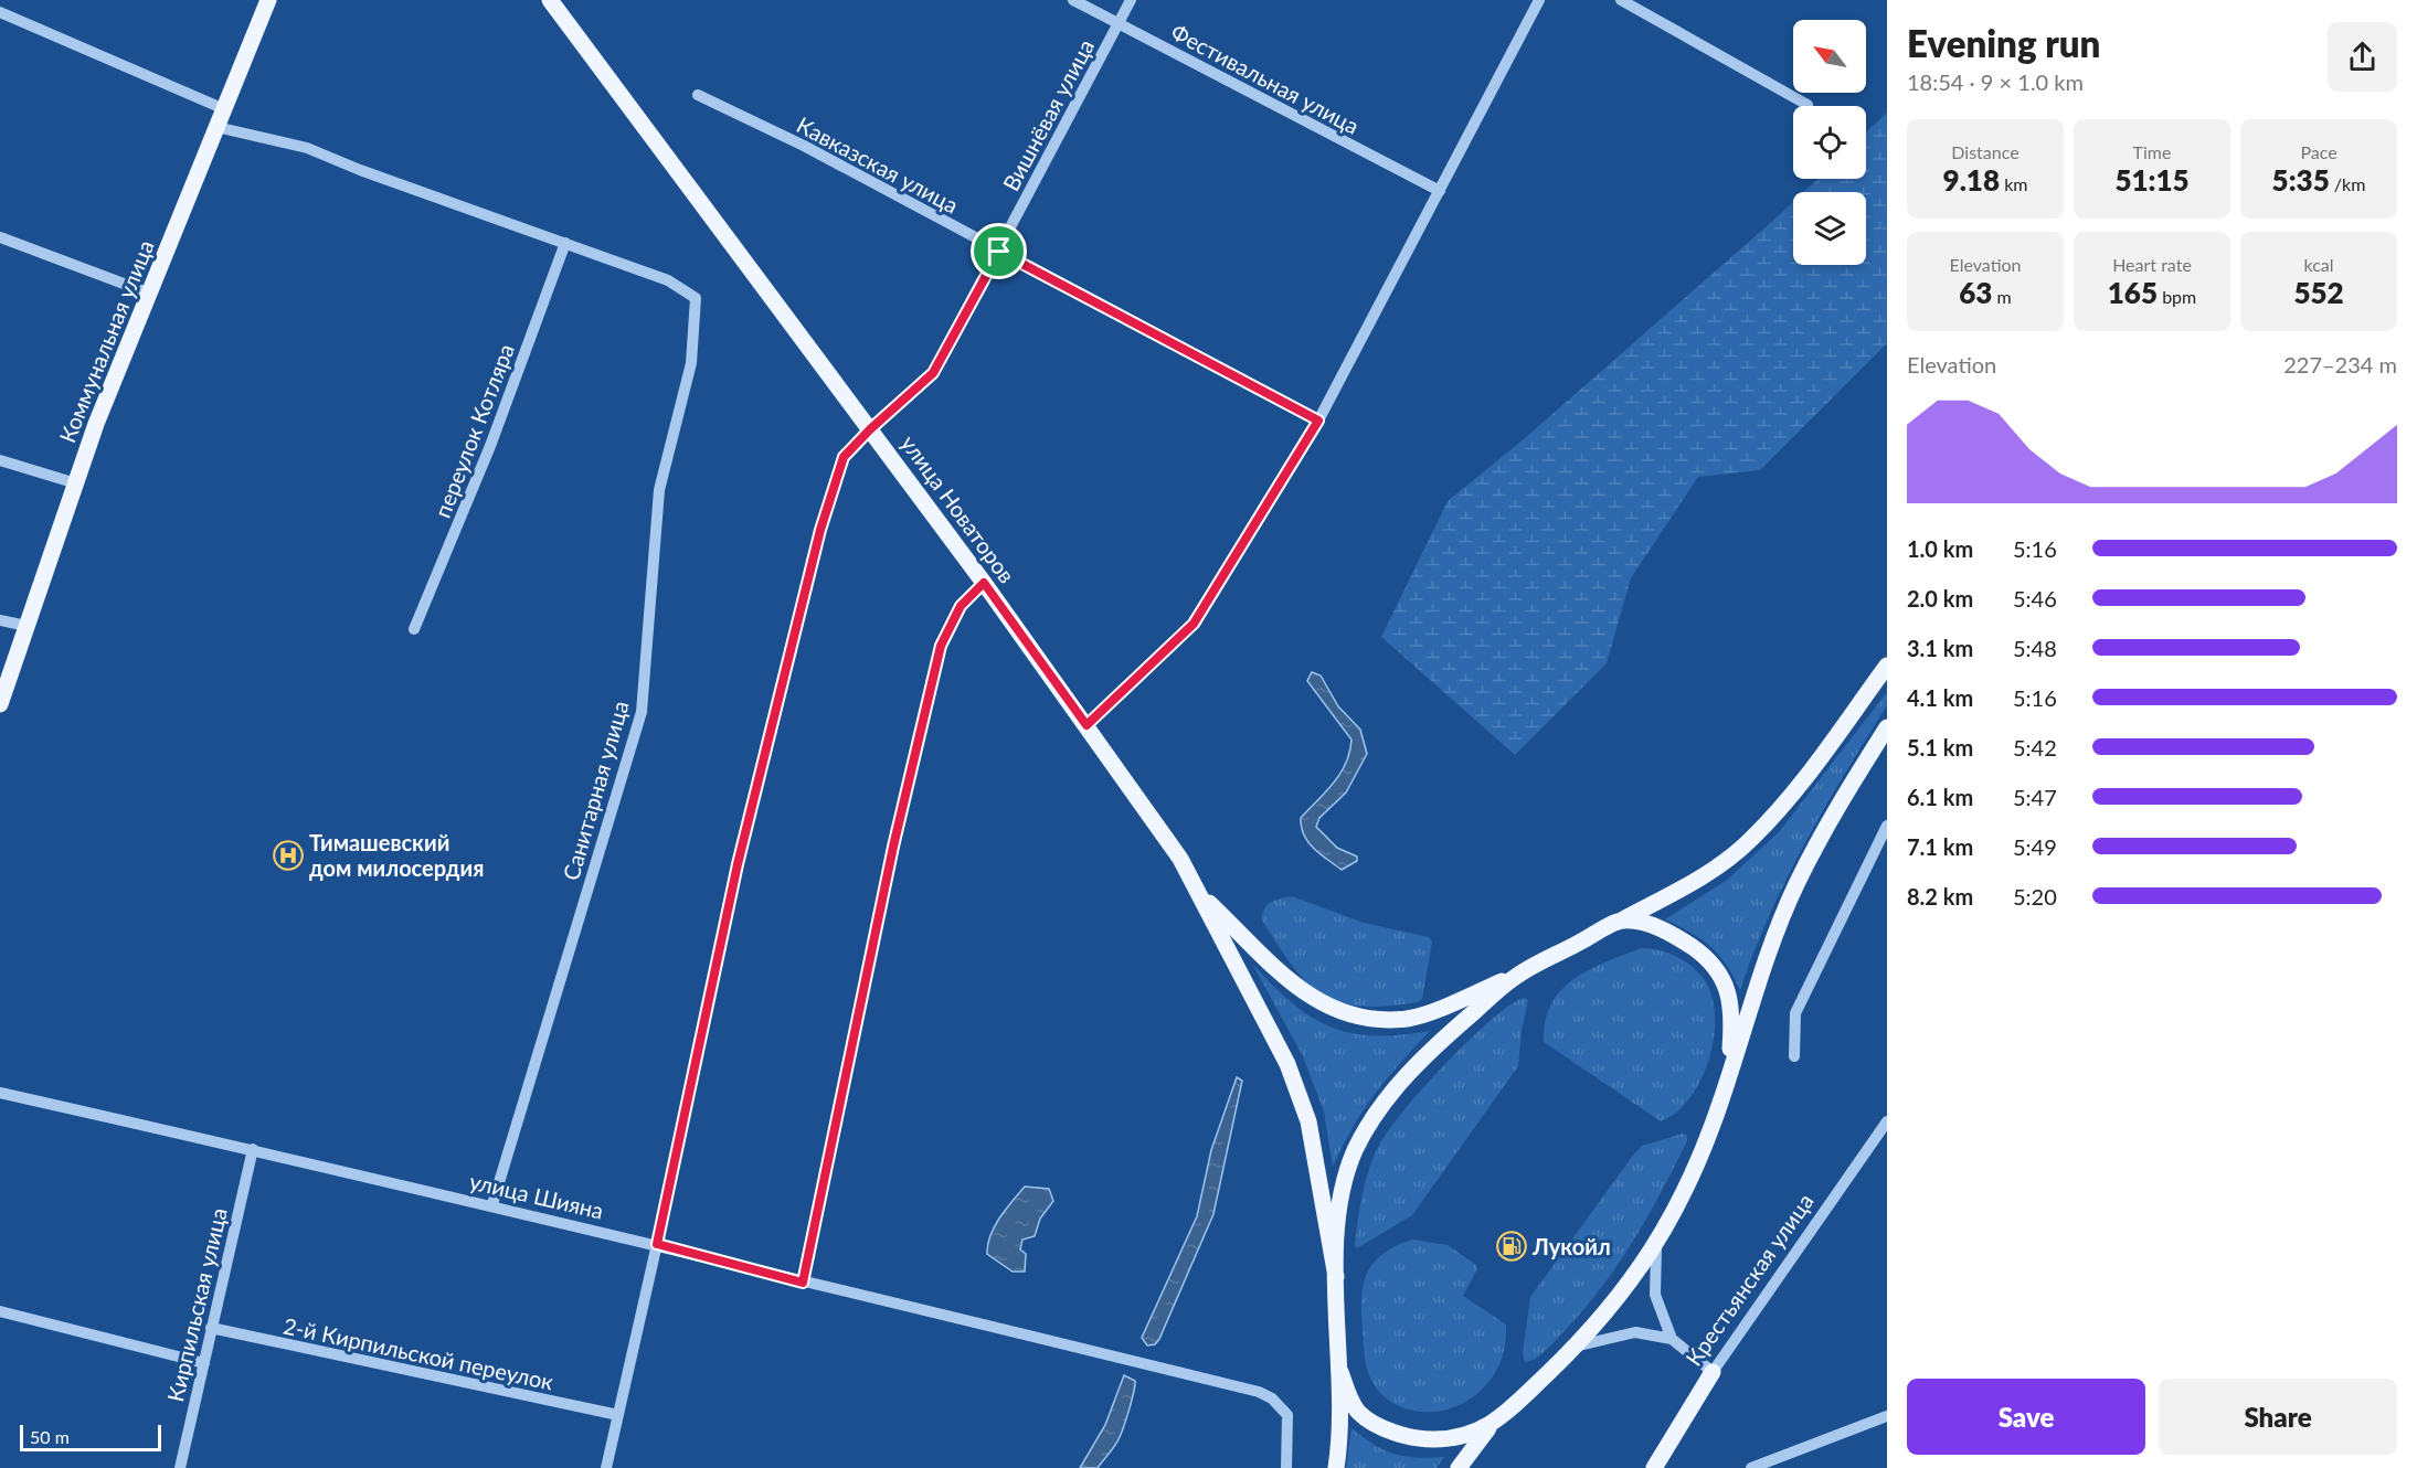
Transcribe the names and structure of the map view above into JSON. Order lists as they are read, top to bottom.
{
  "streets": {
    "main road": ["Коммунальная улица", "улица Новаторов", "Крестьянская улица"],
    "street": [
      "Фестивальная улица",
      "Вишнёвая улица",
      "Кавказская улица",
      "переулок Котляра",
      "Санитарная улица",
      "улица Шияна",
      "Кирпильская улица",
      "2-й Кирпильской переулок"
    ]
  },
  "crossings": [
    ["Фестивальная улица", "Вишнёвая улица"],
    ["Вишнёвая улица", "Кавказская улица"],
    ["Вишнёвая улица", "улица Новаторов"],
    ["Вишнёвая улица", "улица Шияна"],
    ["Вишнёвая улица", "2-й Кирпильской переулок"],
    ["переулок Котляра", "Санитарная улица"],
    ["Санитарная улица", "улица Шияна"],
    ["улица Шияна", "Кирпильская улица"],
    ["Кирпильская улица", "2-й Кирпильской переулок"]
  ],
  "places": {
    "hospital": ["Тимашевский дом милосердия"],
    "fuel station": ["Лукойл"]
  },
  "scale_bar": "50 m",
  "north": "top left",
  "page": {
    "heading": ["Evening run", "18:54 · 9 × 1.0 km"],
    "stats": [
      ["Distance", "9.18 km"],
      ["Time", "51:15"],
      ["Pace", "5:35 /km"],
      ["Elevation", "63 m"],
      ["Heart rate", "165 bpm"],
      ["kcal", "552"]
    ],
    "chart": ["Elevation", "227–234 m"],
    "list": [
      {
        "name": "1.0 km",
        "note": "5:16"
      },
      {
        "name": "2.0 km",
        "note": "5:46"
      },
      {
        "name": "3.1 km",
        "note": "5:48"
      },
      {
        "name": "4.1 km",
        "note": "5:16"
      },
      {
        "name": "5.1 km",
        "note": "5:42"
      },
      {
        "name": "6.1 km",
        "note": "5:47"
      },
      {
        "name": "7.1 km",
        "note": "5:49"
      },
      {
        "name": "8.2 km",
        "note": "5:20"
      }
    ],
    "buttons": ["Save", "Share"],
    "scale": "50 m"
  }
}
